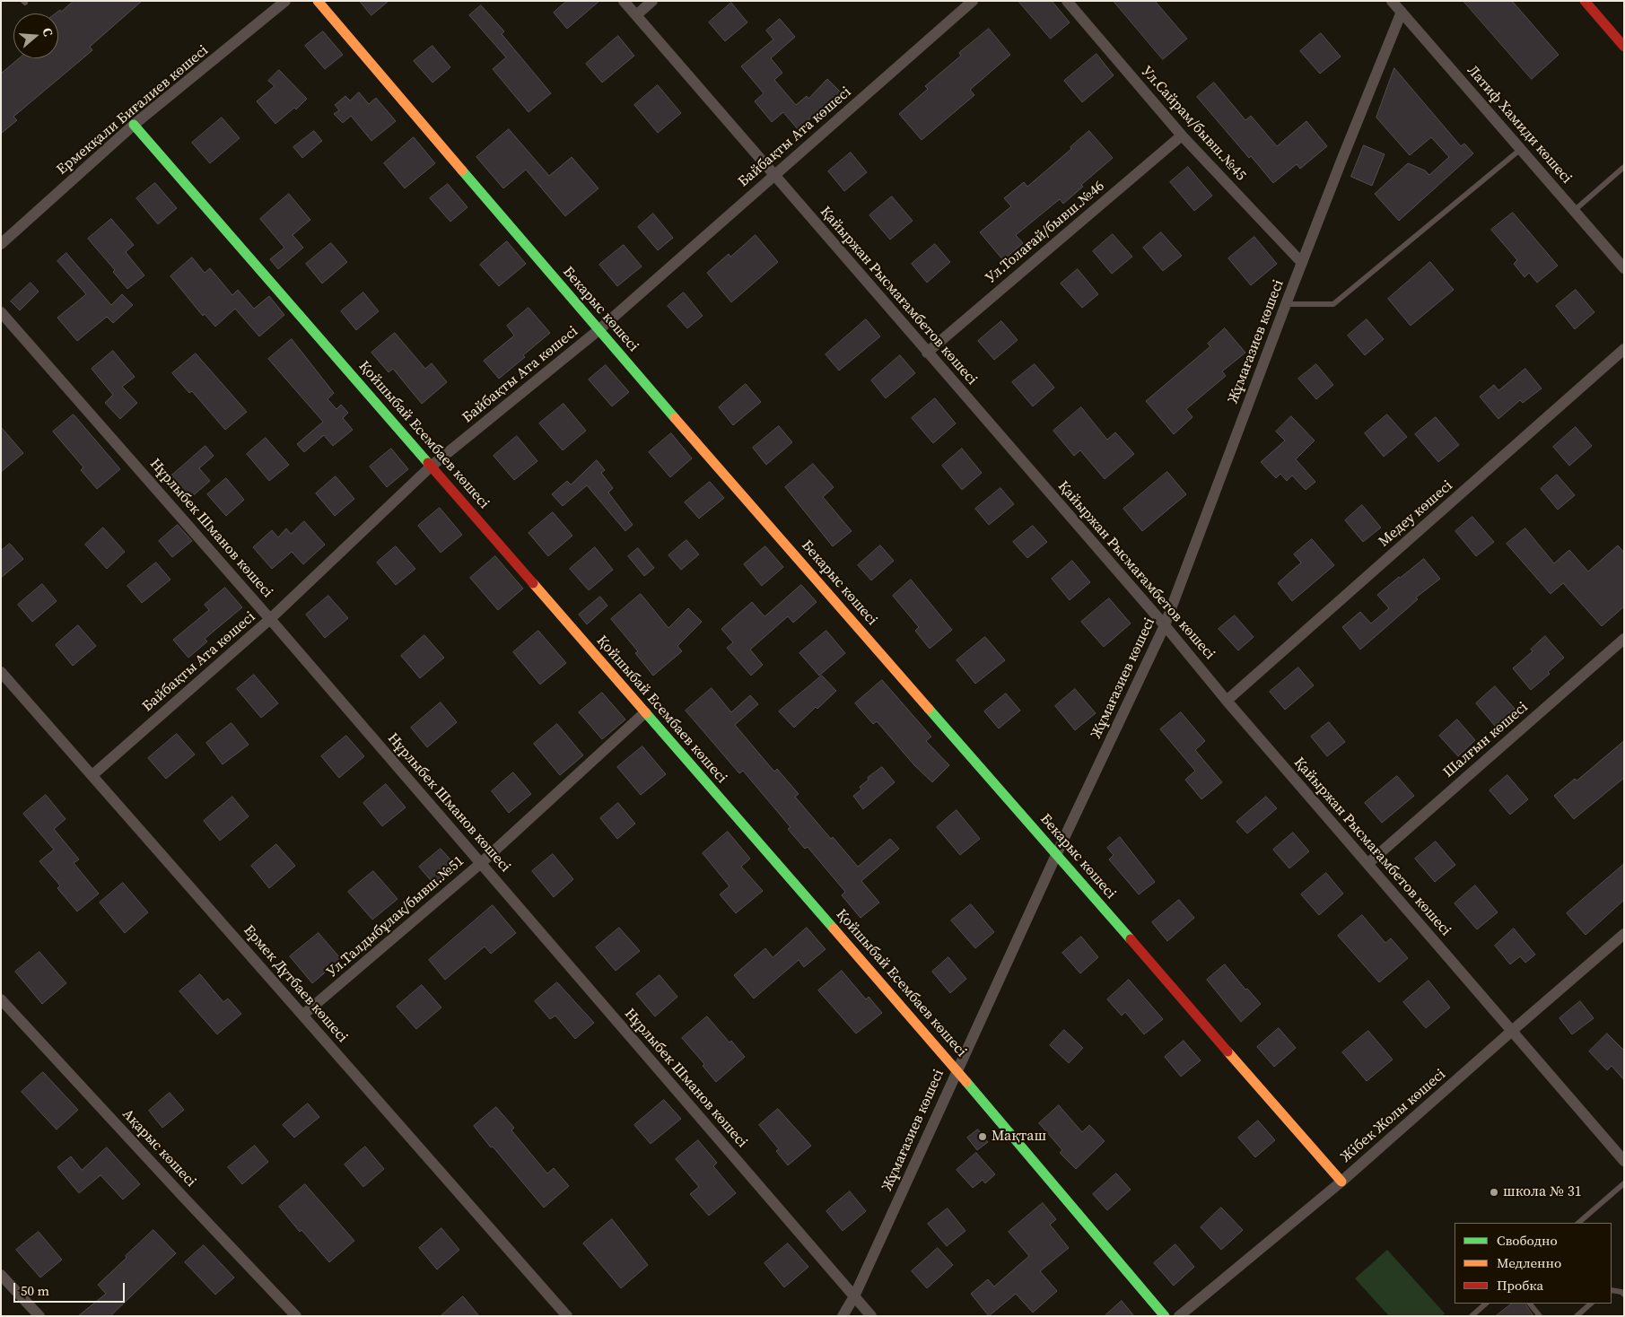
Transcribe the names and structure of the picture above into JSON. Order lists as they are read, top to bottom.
{
  "streets": {
    "main road": ["Бекарыс көшесі", "Қойшыбай Есембаев көшесі"],
    "street": [
      "Ермекқали Биғалиев көшесі",
      "Ул.Сайрам/бывш.№45",
      "Латиф Хамиди көшесі",
      "Байбақты Ата көшесі",
      "Ул.Толағай/бывш.№46",
      "Қайыржан Рысмағамбетов көшесі",
      "Жұмағазиев көшесі",
      "Медеу көшесі",
      "Нұрлыбек Шманов көшесі",
      "Шалғын көшесі",
      "Ул.Талдыбұлақ/бывш.№51",
      "Ермек Дүтбаев көшесi",
      "Жібек Жолы көшесі",
      "Ақарыс көшесi"
    ]
  },
  "crossings": [
    ["Ермекқали Биғалиев көшесі", "Қойшыбай Есембаев көшесі"],
    ["Ул.Сайрам/бывш.№45", "Ул.Толағай/бывш.№46"],
    ["Ул.Сайрам/бывш.№45", "Жұмағазиев көшесі"],
    ["Латиф Хамиди көшесі", "Жұмағазиев көшесі"],
    ["Байбақты Ата көшесі", "Қайыржан Рысмағамбетов көшесі"],
    ["Байбақты Ата көшесі", "Бекарыс көшесі"],
    ["Байбақты Ата көшесі", "Қойшыбай Есембаев көшесі"],
    ["Байбақты Ата көшесі", "Нұрлыбек Шманов көшесі"],
    ["Байбақты Ата көшесі", "Ермек Дүтбаев көшесi"],
    ["Ул.Толағай/бывш.№46", "Қайыржан Рысмағамбетов көшесі"],
    ["Қайыржан Рысмағамбетов көшесі", "Жұмағазиев көшесі"],
    ["Қайыржан Рысмағамбетов көшесі", "Медеу көшесі"],
    ["Қайыржан Рысмағамбетов көшесі", "Шалғын көшесі"],
    ["Қайыржан Рысмағамбетов көшесі", "Жібек Жолы көшесі"],
    ["Бекарыс көшесі", "Жұмағазиев көшесі"],
    ["Бекарыс көшесі", "Жібек Жолы көшесі"],
    ["Жұмағазиев көшесі", "Қойшыбай Есембаев көшесі"],
    ["Жұмағазиев көшесі", "Нұрлыбек Шманов көшесі"],
    ["Қойшыбай Есембаев көшесі", "Ул.Талдыбұлақ/бывш.№51"],
    ["Нұрлыбек Шманов көшесі", "Ул.Талдыбұлақ/бывш.№51"],
    ["Ул.Талдыбұлақ/бывш.№51", "Ермек Дүтбаев көшесi"]
  ],
  "places": ["Мақташ", "школа № 31"],
  "legend": ["Свободно", "Медленно", "Пробка"],
  "scale_bar": "50 m",
  "north": "right"
}
